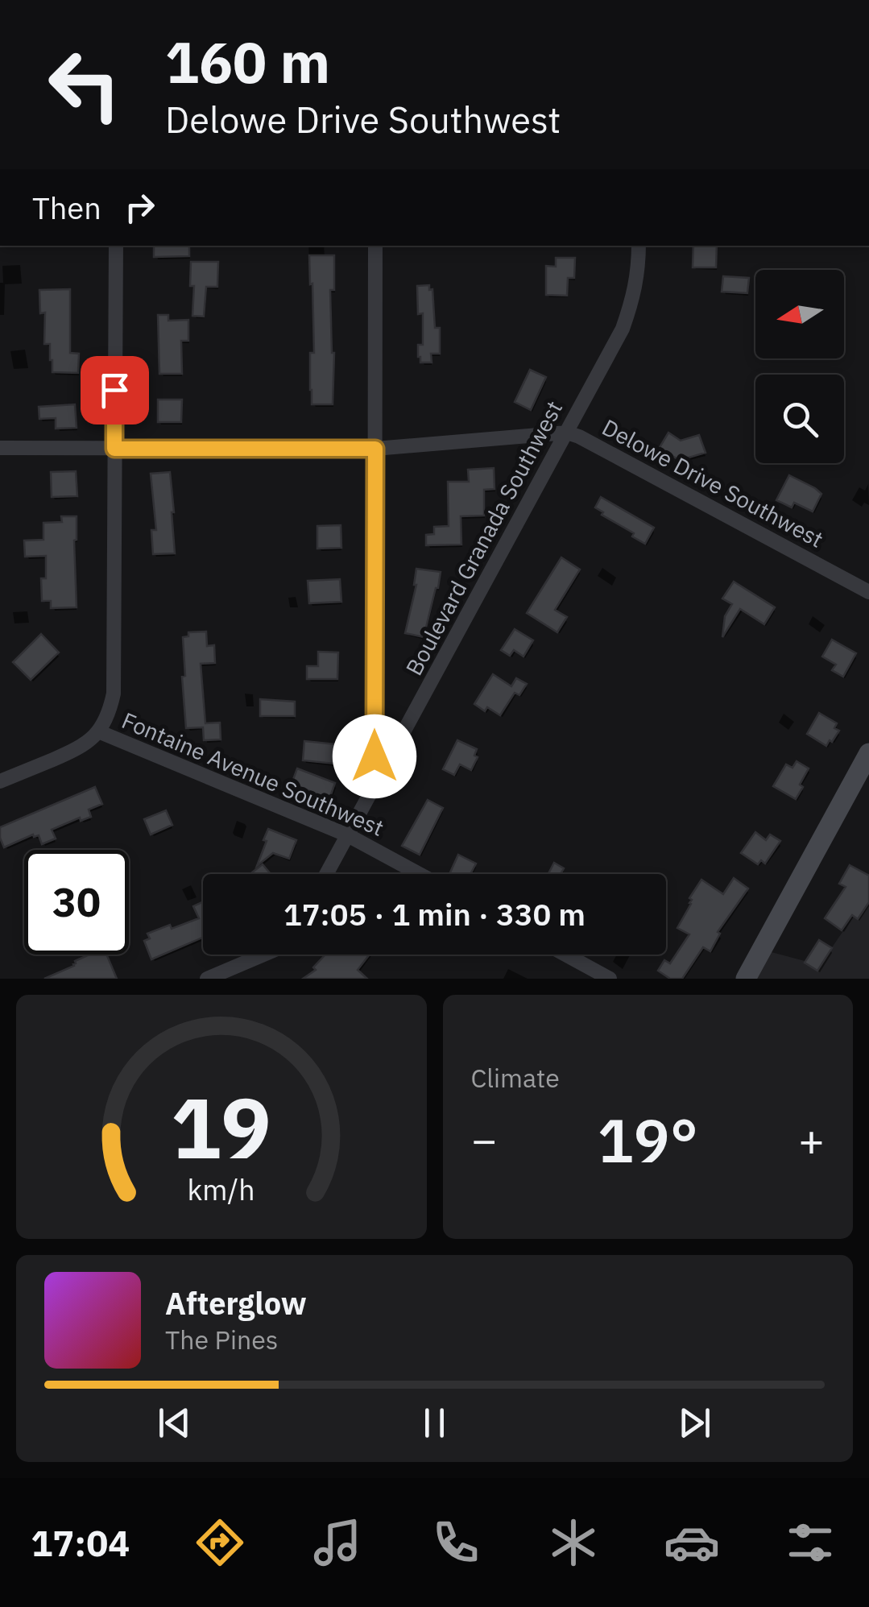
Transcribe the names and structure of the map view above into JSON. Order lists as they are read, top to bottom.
{
  "streets": {
    "street": ["Delowe Drive Southwest", "Boulevard Granada Southwest", "Fontaine Avenue Southwest"]
  },
  "crossings": [
    ["Delowe Drive Southwest", "Boulevard Granada Southwest"],
    ["Boulevard Granada Southwest", "Fontaine Avenue Southwest"]
  ],
  "north": "left",
  "page": {
    "turn": ["160 m", "Delowe Drive Southwest"],
    "then": "Then",
    "limit": "30",
    "trip": "17:05 · 1 min · 330 m",
    "tile": "Climate",
    "heat": ["−", "19°", "+"],
    "song": ["Afterglow", "The Pines"],
    "tabs": "17:04",
    "gauge": ["19", "km/h"]
  }
}
